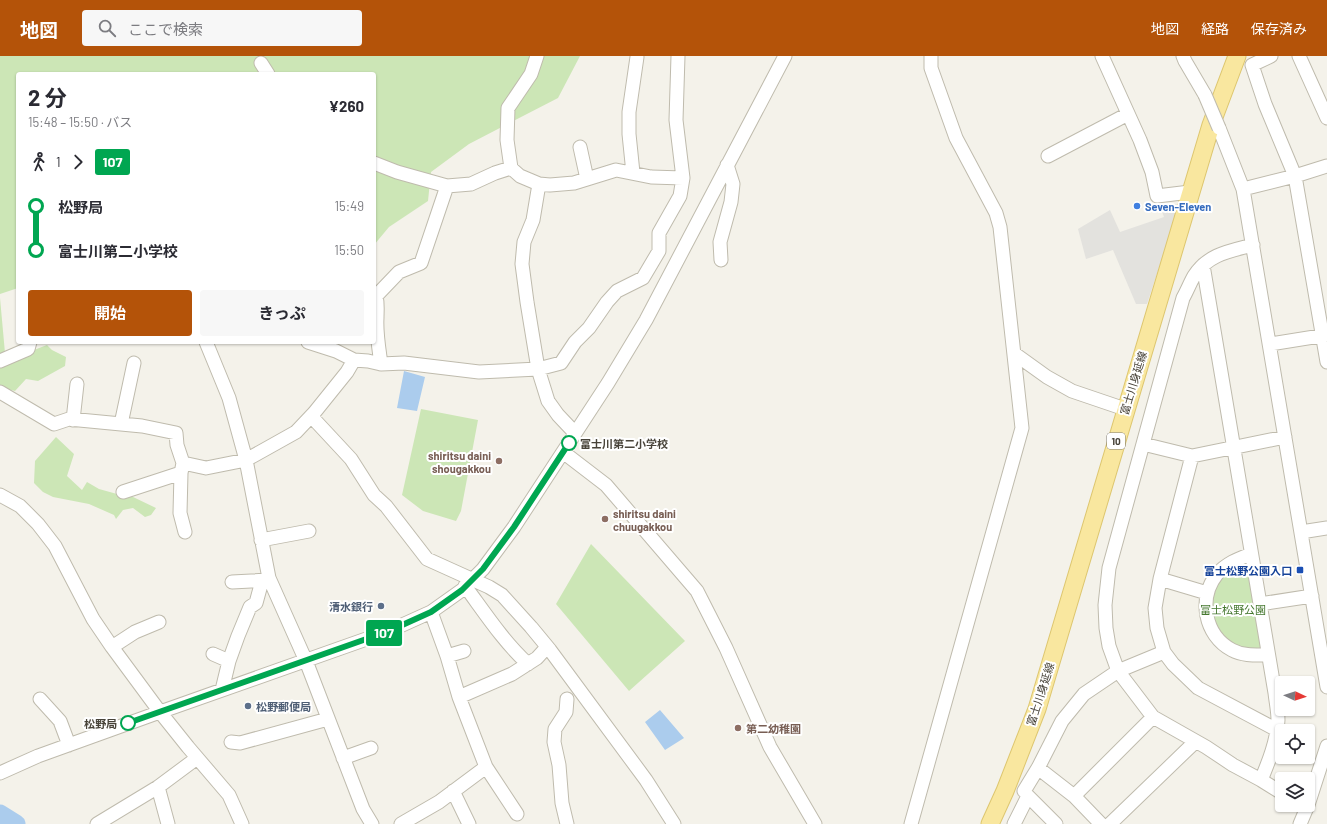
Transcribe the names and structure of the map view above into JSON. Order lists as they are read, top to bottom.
{
  "streets": {
    "main road": ["富士川身延線", "10"]
  },
  "parks": ["富士松野公園"],
  "places": {
    "other": [
      "Seven-Eleven",
      "富士川第二小学校",
      "shiritsu daini shougakkou",
      "shiritsu daini chuugakkou",
      "清水銀行",
      "松野郵便局",
      "松野局",
      "第二幼稚園"
    ],
    "transit": ["富士松野公園入口"]
  },
  "lines": ["bus line 107"],
  "north": "right",
  "page": {
    "header": "地図",
    "search": "ここで検索",
    "nav": ["地図", "経路", "保存済み"],
    "on_map": "107",
    "heading": ["2 分", "15:48 – 15:50 · バス", "¥260"],
    "legs": ["1", "107"],
    "list": [
      {
        "name": "松野局",
        "value": "15:49"
      },
      {
        "name": "富士川第二小学校",
        "value": "15:50"
      }
    ],
    "buttons": ["開始", "きっぷ"]
  }
}
